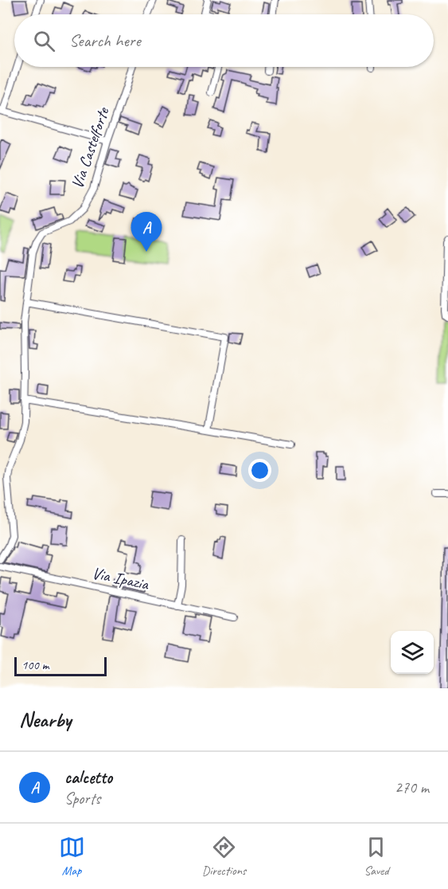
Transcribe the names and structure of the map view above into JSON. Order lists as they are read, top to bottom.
{
  "streets": {
    "street": ["Via Castelforte", "Via Ipazia"]
  },
  "scale_bar": "100 m",
  "page": {
    "search": "Search here",
    "pins": "A",
    "scale": "100 m",
    "heading": "Nearby",
    "list": [
      {
        "mark": "A",
        "name": "calcetto",
        "note": "Sports",
        "value": "270 m"
      }
    ],
    "nav": ["Map", "Directions", "Saved"]
  }
}
